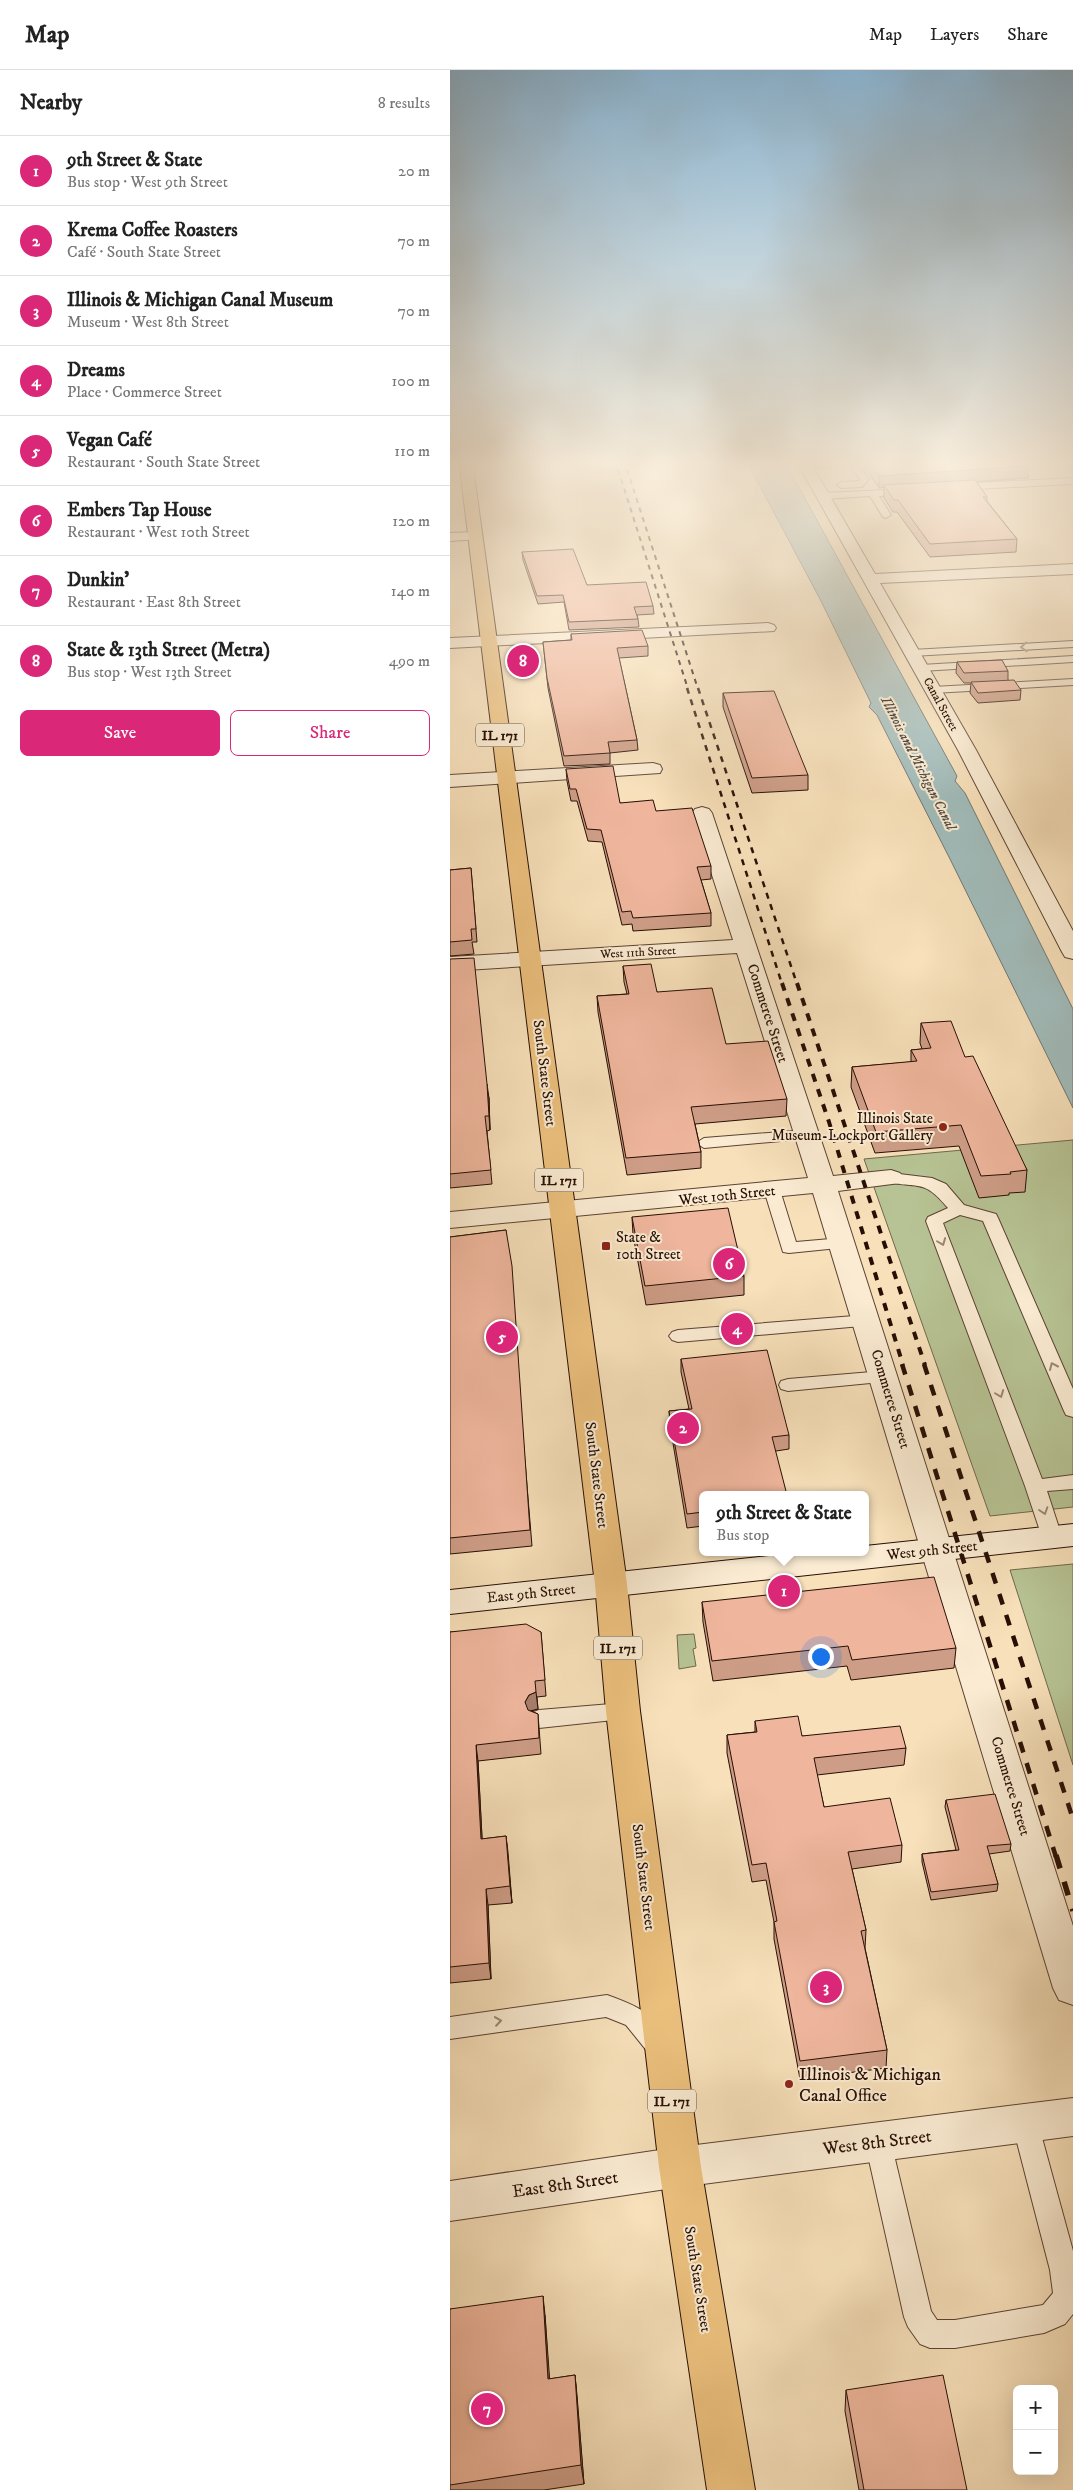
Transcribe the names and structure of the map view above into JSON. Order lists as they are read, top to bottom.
{
  "streets": {
    "main road": ["IL 171", "South State Street"],
    "street": [
      "Canal Street",
      "West 11th Street",
      "Commerce Street",
      "West 10th Street",
      "West 9th Street",
      "East 9th Street",
      "West 8th Street",
      "East 8th Street"
    ]
  },
  "crossings": [
    ["West 11th Street", "Commerce Street"],
    ["West 11th Street", "South State Street"],
    ["Commerce Street", "West 10th Street"],
    ["Commerce Street", "West 9th Street"],
    ["South State Street", "West 10th Street"],
    ["South State Street", "West 9th Street"],
    ["South State Street", "East 9th Street"],
    ["South State Street", "West 8th Street"],
    ["South State Street", "East 8th Street"],
    ["West 9th Street", "East 9th Street"],
    ["West 8th Street", "East 8th Street"]
  ],
  "water": ["Illinois and Michigan Canal"],
  "places": {
    "other": ["Illinois State Museum-Lockport Gallery", "Illinois & Michigan Canal Office"],
    "transit": ["State & 10th Street"]
  },
  "page": {
    "header": "Map",
    "nav": ["Map", "Layers", "Share"],
    "heading": ["Nearby", "8 results"],
    "list": [
      {
        "mark": "1",
        "name": "9th Street & State",
        "note": "Bus stop · West 9th Street",
        "value": "20 m"
      },
      {
        "mark": "2",
        "name": "Krema Coffee Roasters",
        "note": "Café · South State Street",
        "value": "70 m"
      },
      {
        "mark": "3",
        "name": "Illinois & Michigan Canal Museum",
        "note": "Museum · West 8th Street",
        "value": "70 m"
      },
      {
        "mark": "4",
        "name": "Dreams",
        "note": "Place · Commerce Street",
        "value": "100 m"
      },
      {
        "mark": "5",
        "name": "Vegan Café",
        "note": "Restaurant · South State Street",
        "value": "110 m"
      },
      {
        "mark": "6",
        "name": "Embers Tap House",
        "note": "Restaurant · West 10th Street",
        "value": "120 m"
      },
      {
        "mark": "7",
        "name": "Dunkin'",
        "note": "Restaurant · East 8th Street",
        "value": "140 m"
      },
      {
        "mark": "8",
        "name": "State & 13th Street (Metra)",
        "note": "Bus stop · West 13th Street",
        "value": "490 m"
      }
    ],
    "pins": [
      "8",
      "6",
      "4",
      "5",
      "2",
      "1",
      "3",
      "7"
    ],
    "buttons": ["Save", "Share"],
    "popup": ["9th Street & State", "Bus stop"],
    "map_buttons": ["+", "−"]
  }
}
